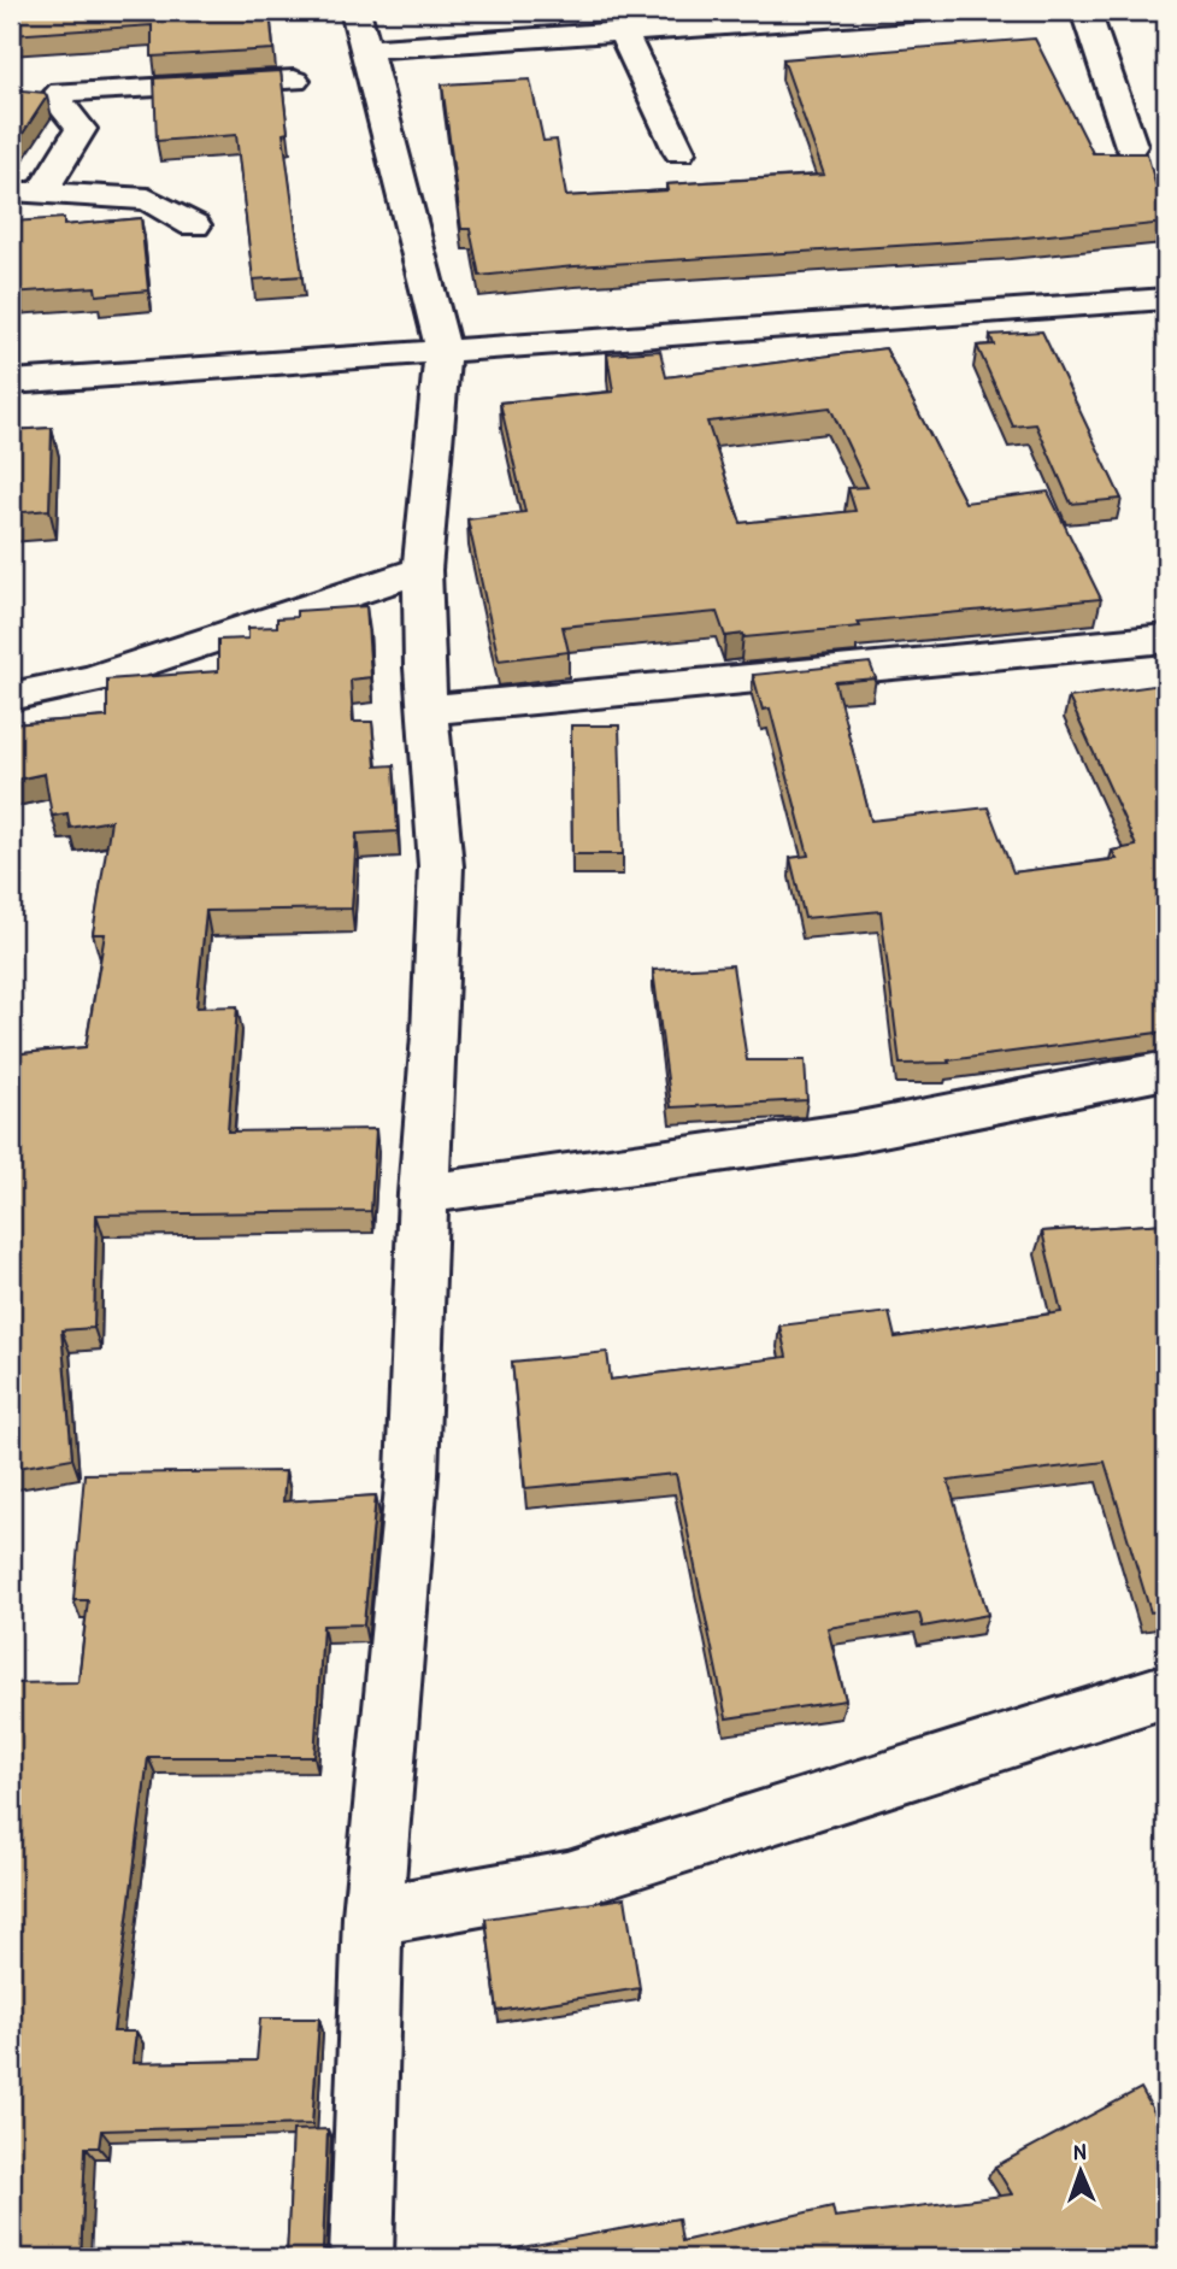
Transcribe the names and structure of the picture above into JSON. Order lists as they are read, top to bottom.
{
  "north": "top"
}
